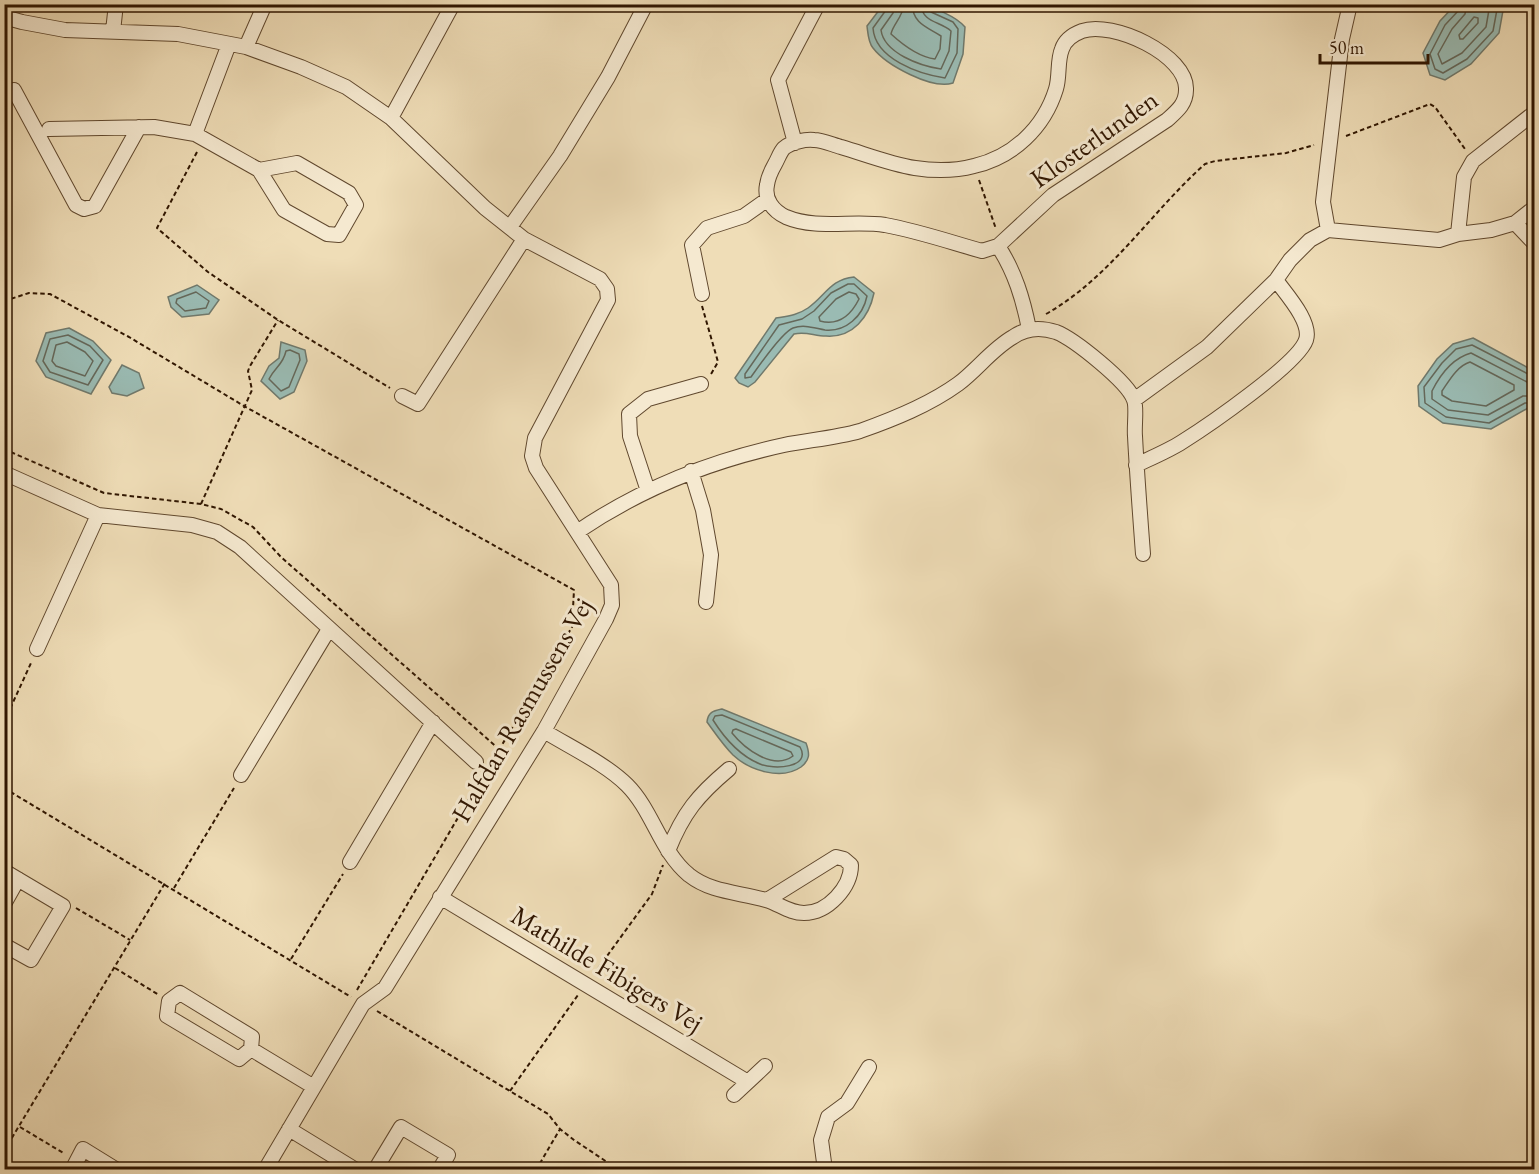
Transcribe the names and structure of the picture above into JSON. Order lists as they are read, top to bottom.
{
  "streets": {
    "street": ["Klosterlunden", "Halfdan Rasmussens Vej", "Mathilde Fibigers Vej"]
  },
  "crossings": [
    ["Halfdan Rasmussens Vej", "Mathilde Fibigers Vej"]
  ],
  "scale_bar": "50 m"
}
